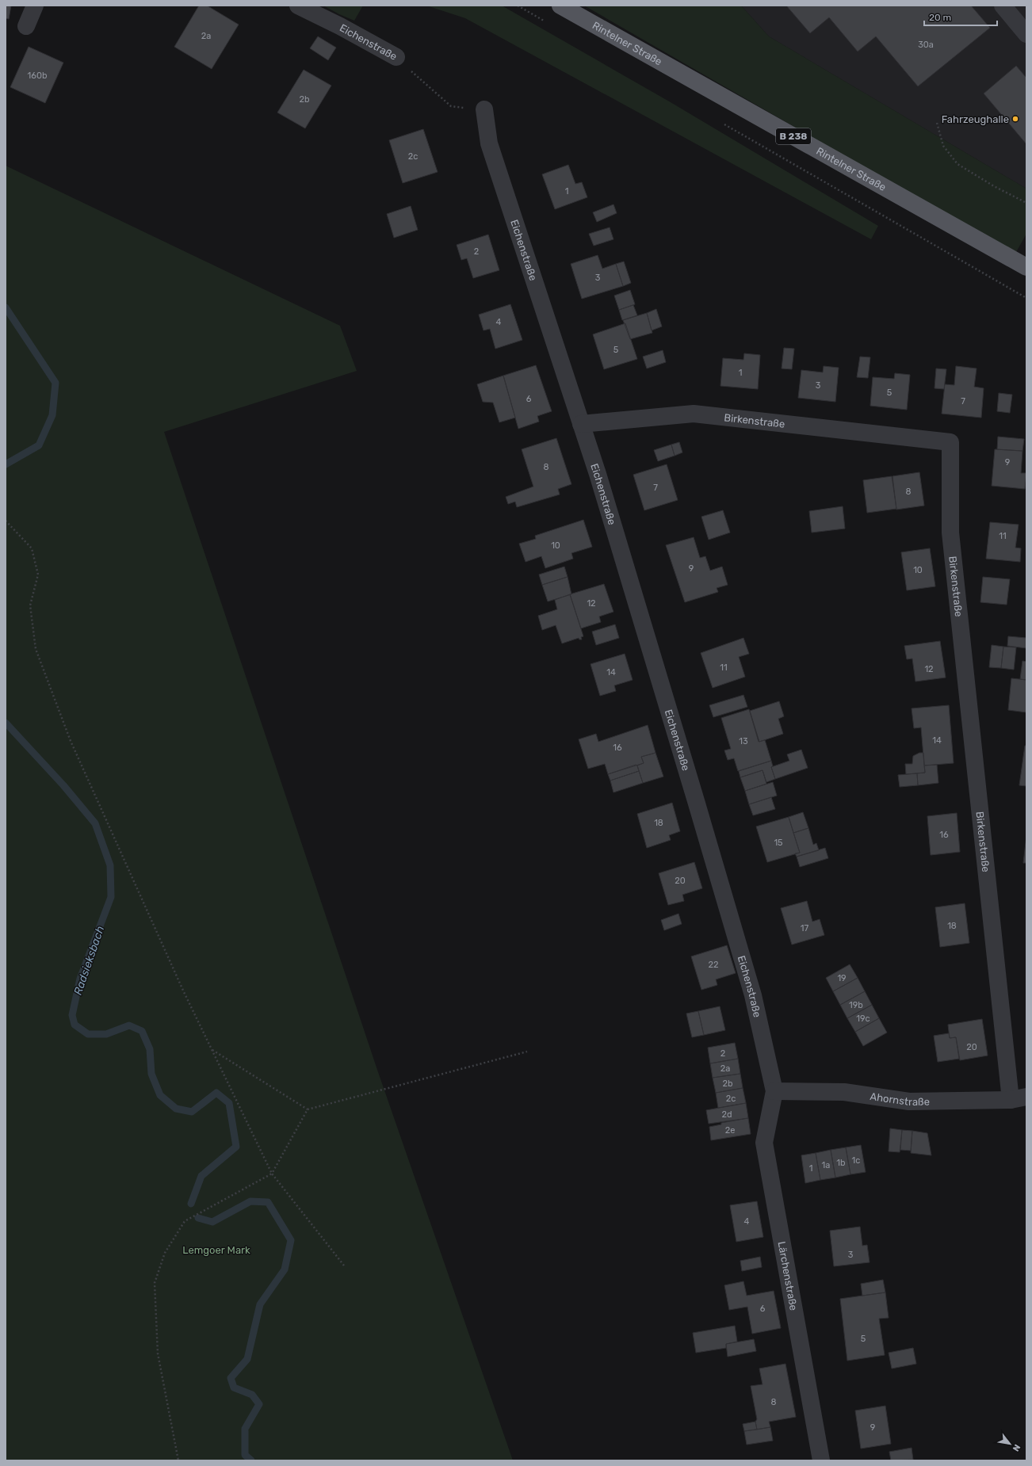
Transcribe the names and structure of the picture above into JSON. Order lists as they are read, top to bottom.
{
  "streets": {
    "main road": ["Rintelner Straße", "B 238"],
    "street": [
      "Eichenstraße",
      "Birkenstraße",
      "Ahornstraße",
      "Lärchenstraße"
    ]
  },
  "crossings": [
    ["Eichenstraße", "Birkenstraße"],
    ["Eichenstraße", "Ahornstraße"],
    ["Eichenstraße", "Lärchenstraße"],
    ["Birkenstraße", "Ahornstraße"],
    ["Ahornstraße", "Lärchenstraße"]
  ],
  "water": ["Radsieksbach"],
  "parks": ["Lemgoer Mark"],
  "places": ["Fahrzeughalle"],
  "house_numbers": [
    "2a",
    "30a",
    "160b",
    "2b",
    "2c",
    "1",
    "2",
    "3",
    "4",
    "5",
    "1",
    "3",
    "5",
    "6",
    "7",
    "9",
    "8",
    "7",
    "8",
    "11",
    "10",
    "9",
    "10",
    "12",
    "11",
    "12",
    "14",
    "14",
    "13",
    "16",
    "18",
    "16",
    "15",
    "20",
    "18",
    "17",
    "22",
    "19",
    "19b",
    "19c",
    "20",
    "2",
    "2a",
    "2b",
    "2c",
    "2d",
    "2e",
    "1c",
    "1b",
    "1a",
    "1",
    "4",
    "3",
    "6",
    "5",
    "8",
    "9"
  ],
  "scale_bar": "20 m",
  "north": "bottom right"
}
